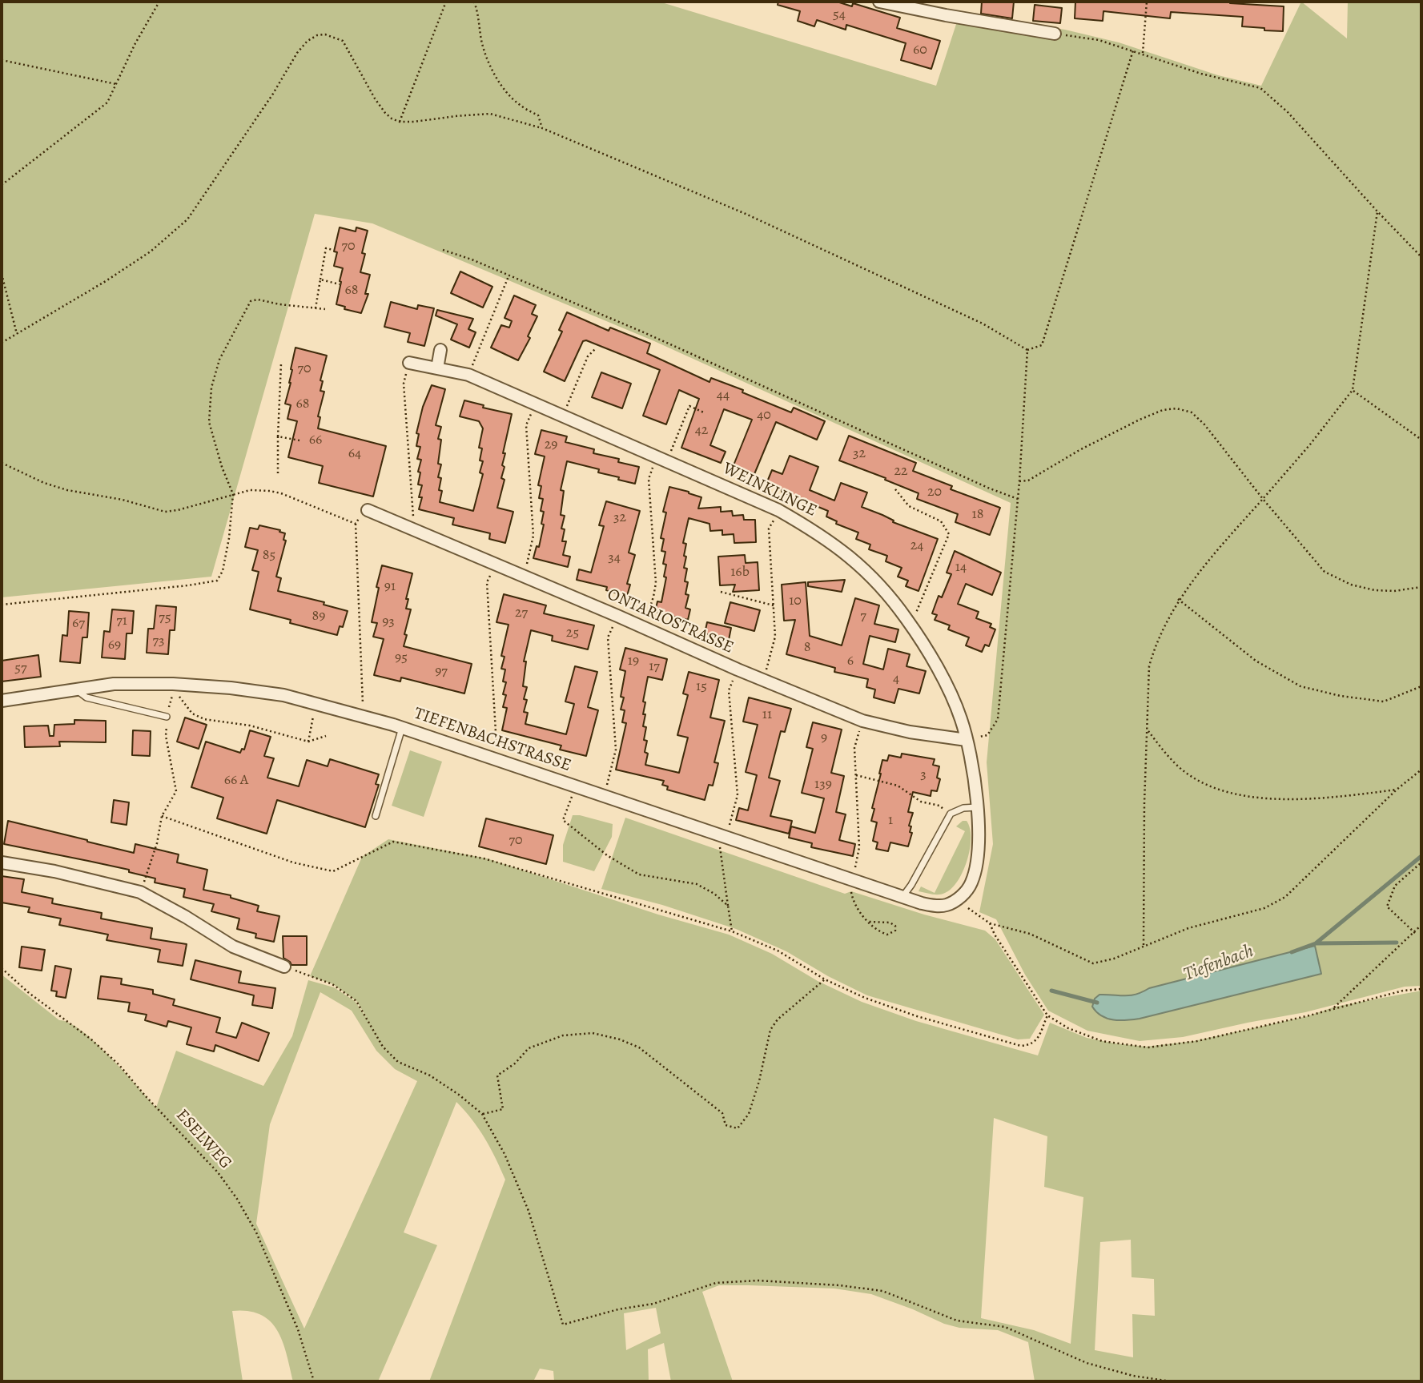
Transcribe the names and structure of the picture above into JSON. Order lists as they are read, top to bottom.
{
  "streets": {
    "street": ["WEINKLINGE", "ONTARIOSTRASSE", "TIEFENBACHSTRASSE"],
    "path": ["ESELWEG"]
  },
  "crossings": [
    ["WEINKLINGE", "ONTARIOSTRASSE"],
    ["WEINKLINGE", "TIEFENBACHSTRASSE"]
  ],
  "water": ["Tiefenbach"],
  "house_numbers": [
    "54",
    "60",
    "70",
    "68",
    "70",
    "44",
    "68",
    "40",
    "42",
    "66",
    "29",
    "64",
    "32",
    "22",
    "20",
    "18",
    "32",
    "24",
    "85",
    "34",
    "14",
    "16b",
    "91",
    "10",
    "27",
    "89",
    "7",
    "75",
    "71",
    "93",
    "67",
    "25",
    "73",
    "69",
    "8",
    "95",
    "19",
    "6",
    "17",
    "57",
    "97",
    "4",
    "15",
    "11",
    "9",
    "3",
    "66 A",
    "139",
    "1",
    "70"
  ]
}
